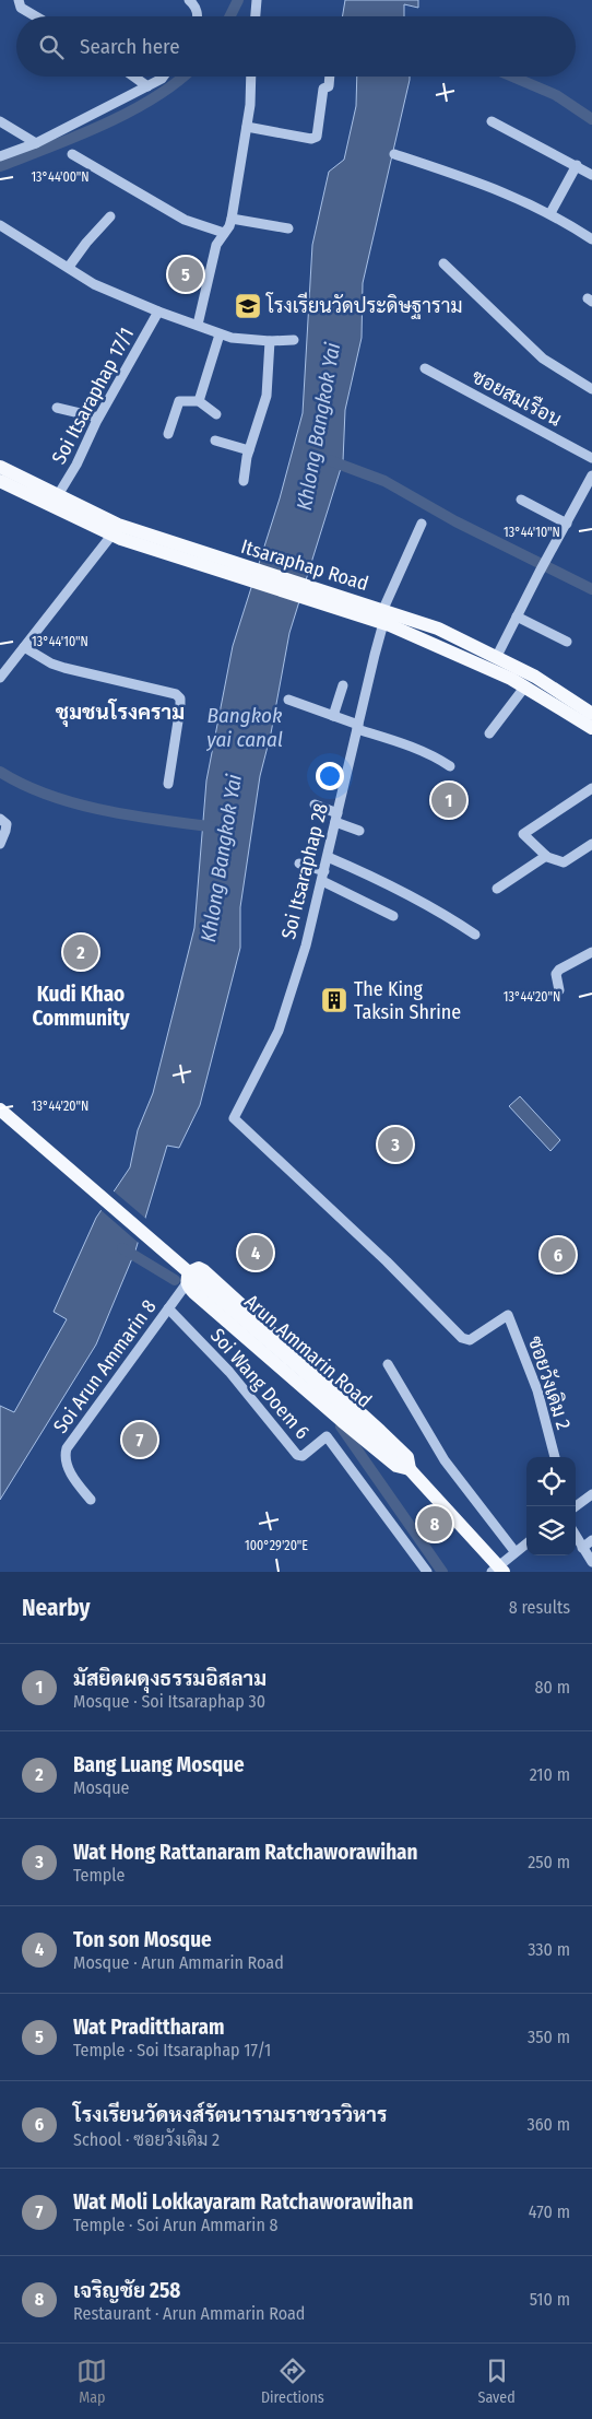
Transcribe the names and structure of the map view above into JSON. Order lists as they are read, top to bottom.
{
  "streets": {
    "main road": ["Itsaraphap Road", "Arun Ammarin Road"],
    "street": [
      "Soi Itsaraphap 17/1",
      "ซอยสมเรือน",
      "Soi Itsaraphap 28",
      "Soi Arun Ammarin 8",
      "ซอยวังเดิม 2",
      "Soi Wang Doem 6"
    ]
  },
  "crossings": [
    ["Soi Itsaraphap 17/1", "Itsaraphap Road"],
    ["Itsaraphap Road", "Soi Itsaraphap 28"],
    ["Soi Itsaraphap 28", "ซอยวังเดิม 2"],
    ["Soi Arun Ammarin 8", "Soi Wang Doem 6"]
  ],
  "districts": ["ชุมชนโรงคราม", "Kudi Khao Community"],
  "water": ["Khlong Bangkok Yai", "Bangkok yai canal"],
  "places": {
    "school or university": ["โรงเรียนวัดประดิษฐาราม"],
    "building": ["The King Taksin Shrine"]
  },
  "page": {
    "search": "Search here",
    "pins": [
      "5",
      "1",
      "2",
      "3",
      "4",
      "6",
      "7",
      "8"
    ],
    "heading": ["Nearby", "8 results"],
    "list": [
      {
        "mark": "1",
        "name": "มัสยิดผดุงธรรมอิสลาม",
        "note": "Mosque · Soi Itsaraphap 30",
        "value": "80 m"
      },
      {
        "mark": "2",
        "name": "Bang Luang Mosque",
        "note": "Mosque",
        "value": "210 m"
      },
      {
        "mark": "3",
        "name": "Wat Hong Rattanaram Ratchaworawihan",
        "note": "Temple",
        "value": "250 m"
      },
      {
        "mark": "4",
        "name": "Ton son Mosque",
        "note": "Mosque · Arun Ammarin Road",
        "value": "330 m"
      },
      {
        "mark": "5",
        "name": "Wat Pradittharam",
        "note": "Temple · Soi Itsaraphap 17/1",
        "value": "350 m"
      },
      {
        "mark": "6",
        "name": "โรงเรียนวัดหงส์รัตนารามราชวรวิหาร",
        "note": "School · ซอยวังเดิม 2",
        "value": "360 m"
      },
      {
        "mark": "7",
        "name": "Wat Moli Lokkayaram Ratchaworawihan",
        "note": "Temple · Soi Arun Ammarin 8",
        "value": "470 m"
      },
      {
        "mark": "8",
        "name": "เจริญชัย 258",
        "note": "Restaurant · Arun Ammarin Road",
        "value": "510 m"
      }
    ],
    "nav": ["Map", "Directions", "Saved"]
  },
  "coordinates": [
    "13°44'00\"N",
    "13°44'10\"N",
    "13°44'20\"N",
    "100°29'20\"E"
  ]
}
